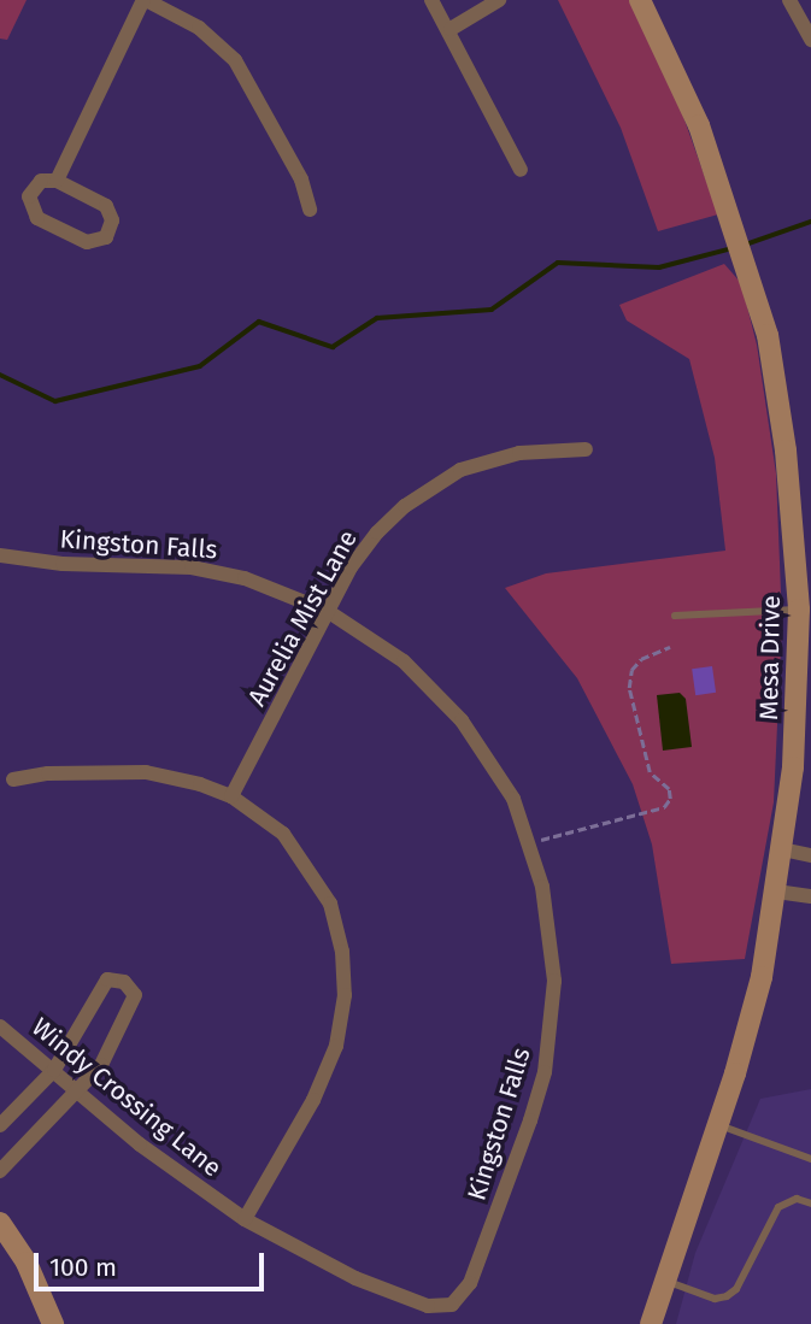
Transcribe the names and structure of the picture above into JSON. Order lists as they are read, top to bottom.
{
  "streets": {
    "street": [
      "Kingston Falls",
      "Aurelia Mist Lane",
      "Mesa Drive",
      "Windy Crossing Lane"
    ]
  },
  "crossings": [
    ["Kingston Falls", "Aurelia Mist Lane"],
    ["Kingston Falls", "Windy Crossing Lane"]
  ],
  "scale_bar": "100 m"
}
